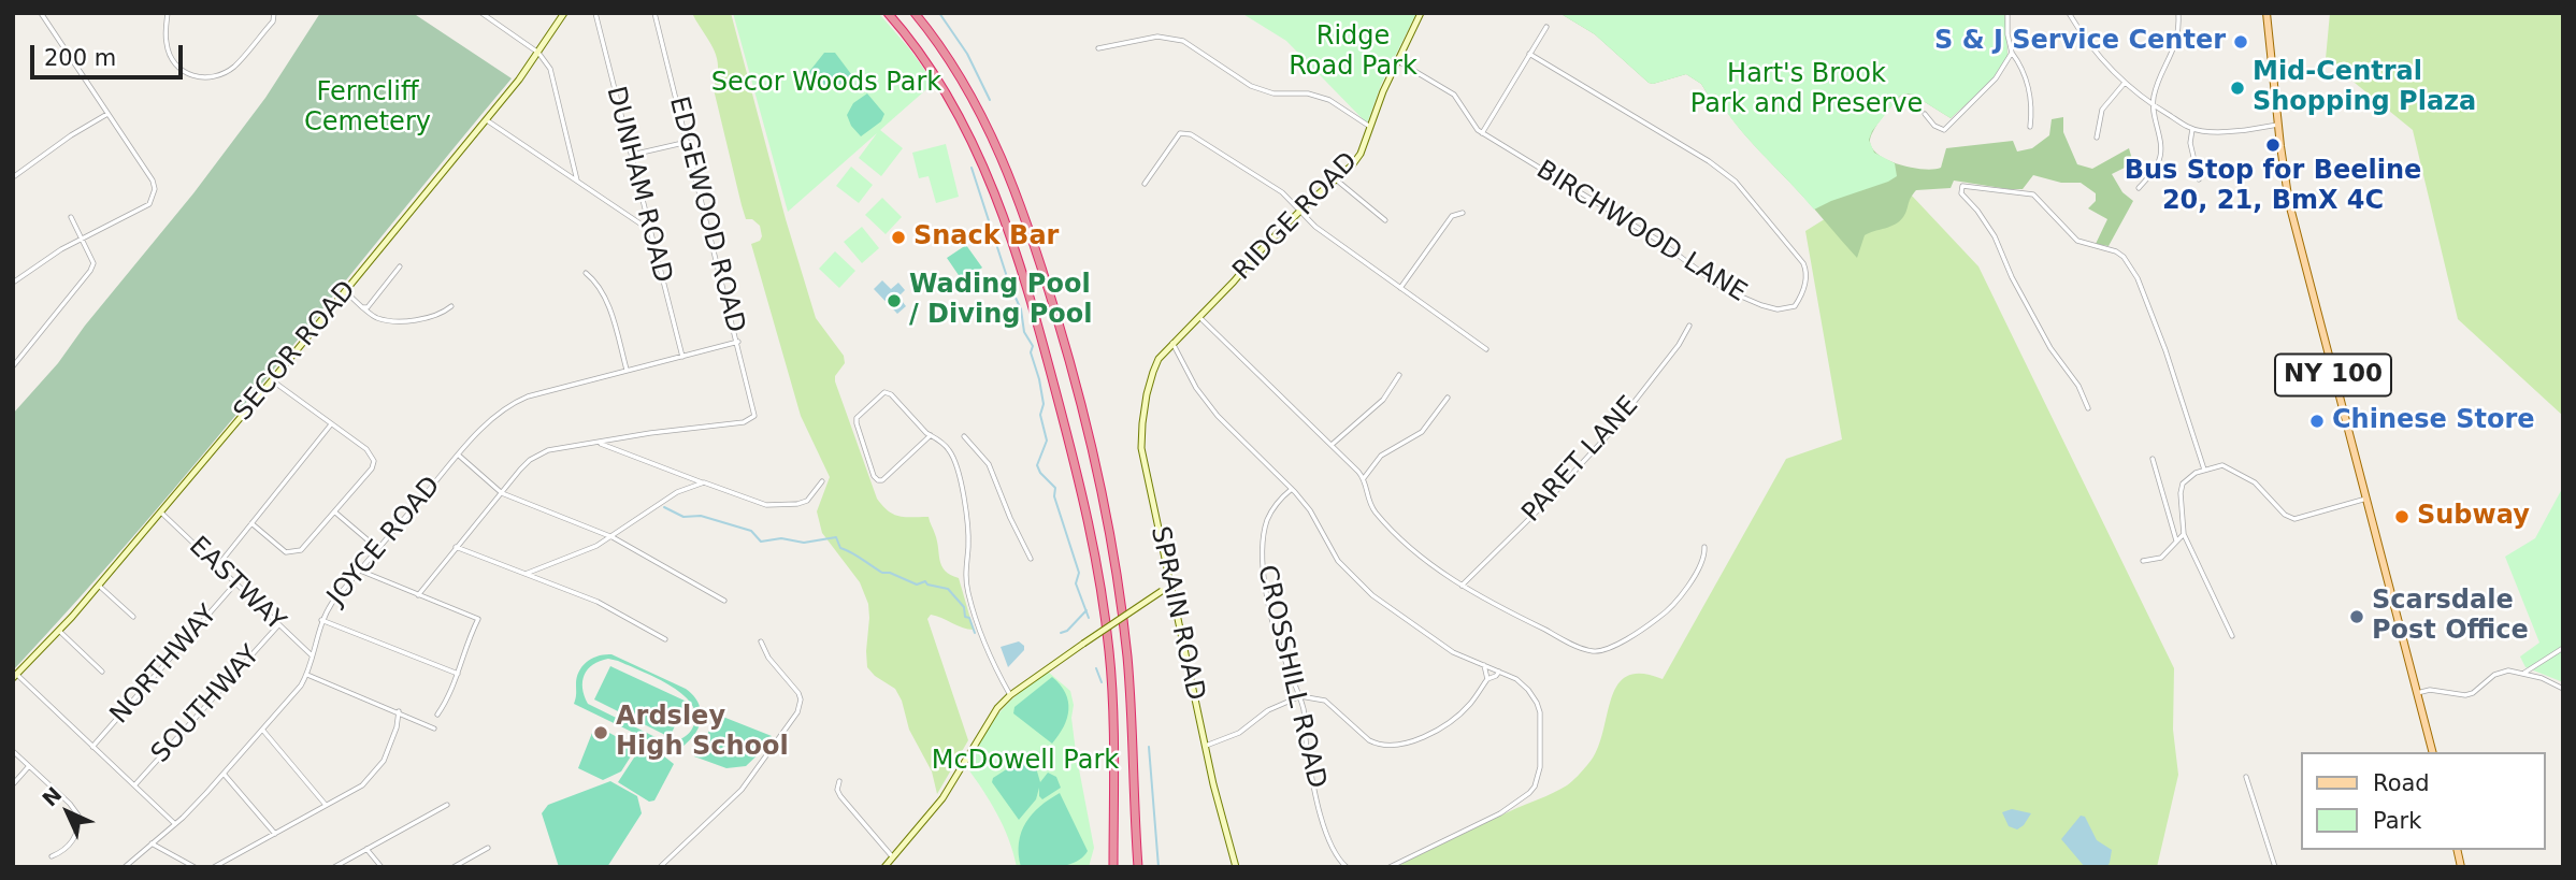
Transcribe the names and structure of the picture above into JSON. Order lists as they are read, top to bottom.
{
  "streets": {
    "main road": ["NY 100"],
    "street": [
      "DUNHAM ROAD",
      "EDGEWOOD ROAD",
      "RIDGE ROAD",
      "BIRCHWOOD LANE",
      "SECOR ROAD",
      "PARET LANE",
      "JOYCE ROAD",
      "EASTWAY",
      "SPRAIN ROAD",
      "NORTHWAY",
      "CROSSHILL ROAD",
      "SOUTHWAY"
    ]
  },
  "crossings": [
    ["DUNHAM ROAD", "JOYCE ROAD"],
    ["EDGEWOOD ROAD", "JOYCE ROAD"],
    ["RIDGE ROAD", "BIRCHWOOD LANE"],
    ["RIDGE ROAD", "SPRAIN ROAD"],
    ["SECOR ROAD", "EASTWAY"],
    ["JOYCE ROAD", "EASTWAY"],
    ["EASTWAY", "NORTHWAY"],
    ["EASTWAY", "SOUTHWAY"]
  ],
  "parks": [
    "Ridge Road Park",
    "Hart's Brook Park and Preserve",
    "Secor Woods Park",
    "Ferncliff Cemetery",
    "McDowell Park"
  ],
  "places": [
    "S & J Service Center",
    "Mid-Central Shopping Plaza",
    "Bus Stop for Beeline 20, 21, BmX 4C",
    "Snack Bar",
    "Wading Pool / Diving Pool",
    "Chinese Store",
    "Subway",
    "Scarsdale Post Office",
    "Ardsley High School"
  ],
  "legend": ["Road", "Park"],
  "scale_bar": "200 m",
  "north": "top left"
}
